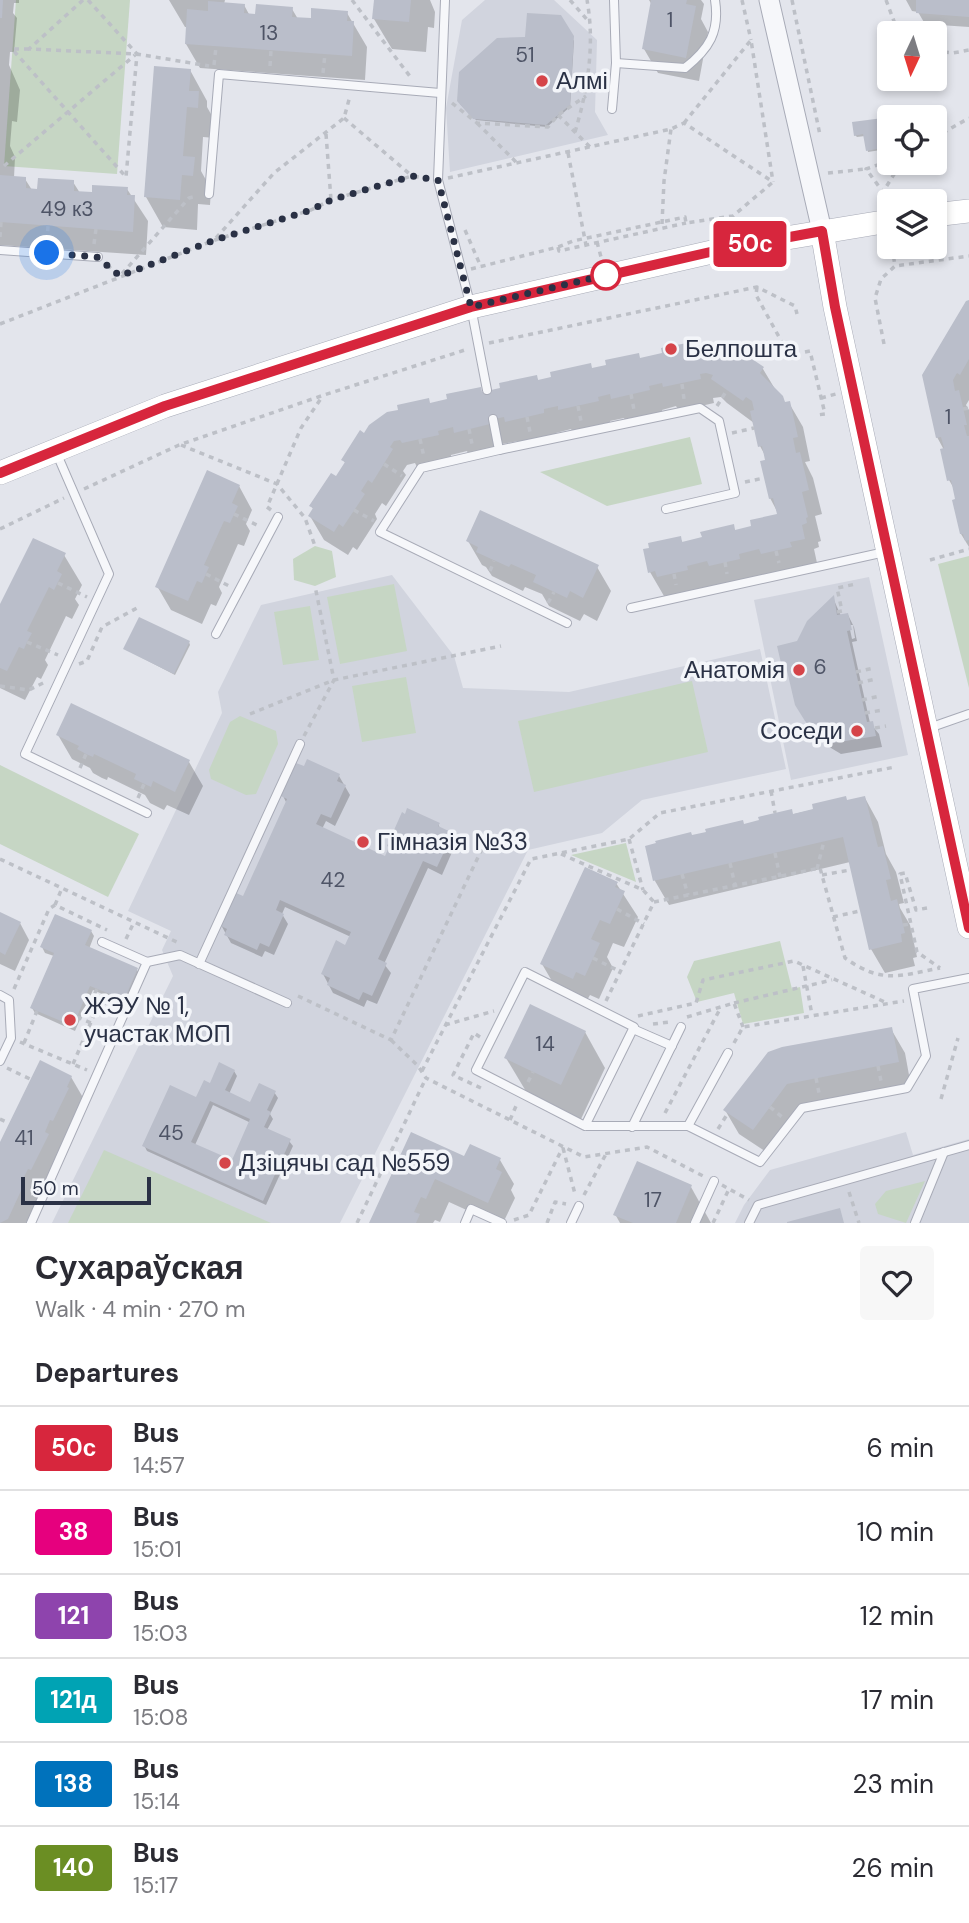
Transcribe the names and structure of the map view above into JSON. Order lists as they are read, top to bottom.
{
  "places": [
    "Алмі",
    "Белпошта",
    "Анатомія",
    "Соседи",
    "Гімназія №33",
    "ЖЭУ № 1, участак МОП",
    "Дзіцячы сад №559"
  ],
  "lines": ["bus line 50с"],
  "house_numbers": [
    "1",
    "13",
    "51",
    "49 к3",
    "1",
    "6",
    "42",
    "14",
    "45",
    "41",
    "17"
  ],
  "scale_bar": "50 m",
  "north": "bottom",
  "page": {
    "on_map": "50с",
    "scale": "50 m",
    "heading": [
      ["Сухараўская", "Walk · 4 min · 270 m"],
      "Departures"
    ],
    "list": [
      {
        "mark": "50с",
        "name": "Bus",
        "note": "14:57",
        "value": "6 min"
      },
      {
        "mark": "38",
        "name": "Bus",
        "note": "15:01",
        "value": "10 min"
      },
      {
        "mark": "121",
        "name": "Bus",
        "note": "15:03",
        "value": "12 min"
      },
      {
        "mark": "121д",
        "name": "Bus",
        "note": "15:08",
        "value": "17 min"
      },
      {
        "mark": "138",
        "name": "Bus",
        "note": "15:14",
        "value": "23 min"
      },
      {
        "mark": "140",
        "name": "Bus",
        "note": "15:17",
        "value": "26 min"
      }
    ]
  }
}
